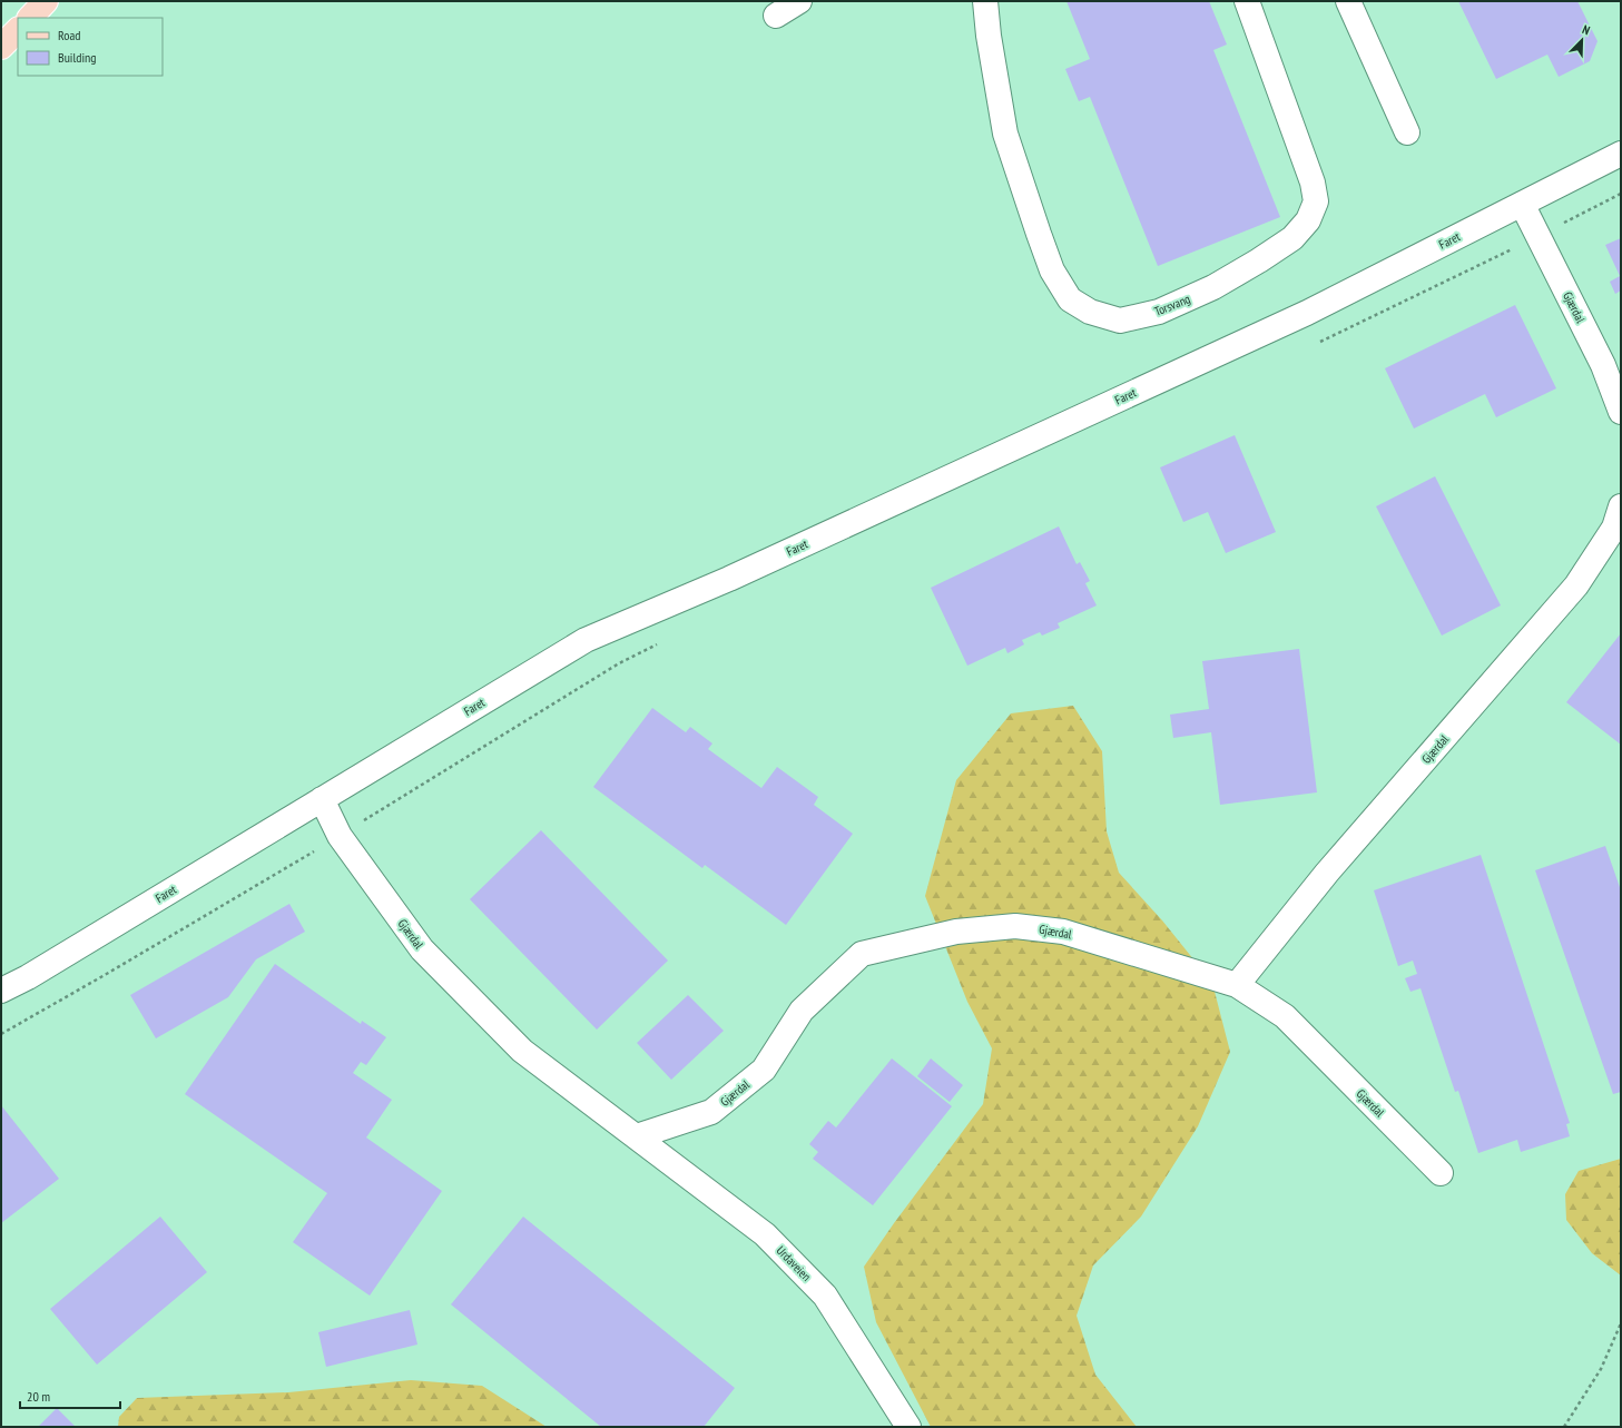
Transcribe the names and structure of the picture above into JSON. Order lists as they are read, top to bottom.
{
  "streets": {
    "street": [
      "Faret",
      "Torsvang",
      "Gjærdal",
      "Urdaveien"
    ]
  },
  "crossings": [
    ["Faret", "Gjærdal"],
    ["Gjærdal", "Urdaveien"]
  ],
  "legend": ["Road", "Building"],
  "scale_bar": "20 m",
  "north": "top right"
}
